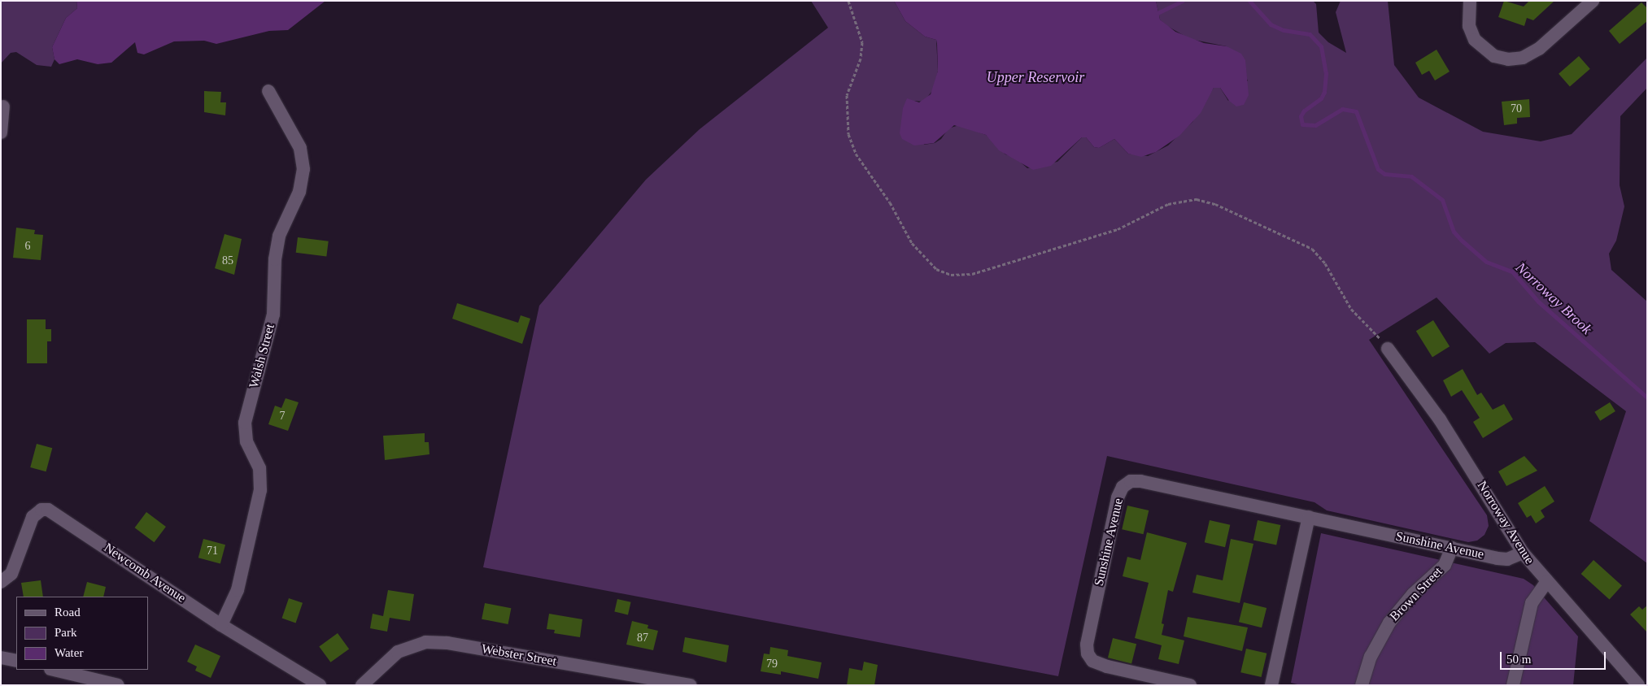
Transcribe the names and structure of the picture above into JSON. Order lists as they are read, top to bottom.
{
  "streets": {
    "street": [
      "Walsh Street",
      "Norroway Avenue",
      "Sunshine Avenue",
      "Newcomb Avenue",
      "Brown Street",
      "Webster Street"
    ]
  },
  "crossings": [
    ["Walsh Street", "Newcomb Avenue"],
    ["Norroway Avenue", "Sunshine Avenue"],
    ["Sunshine Avenue", "Brown Street"]
  ],
  "water": ["Upper Reservoir", "Norroway Brook"],
  "house_numbers": [
    "70",
    "6",
    "85",
    "7",
    "71",
    "87",
    "79"
  ],
  "legend": ["Road", "Park", "Water"],
  "scale_bar": "50 m"
}
